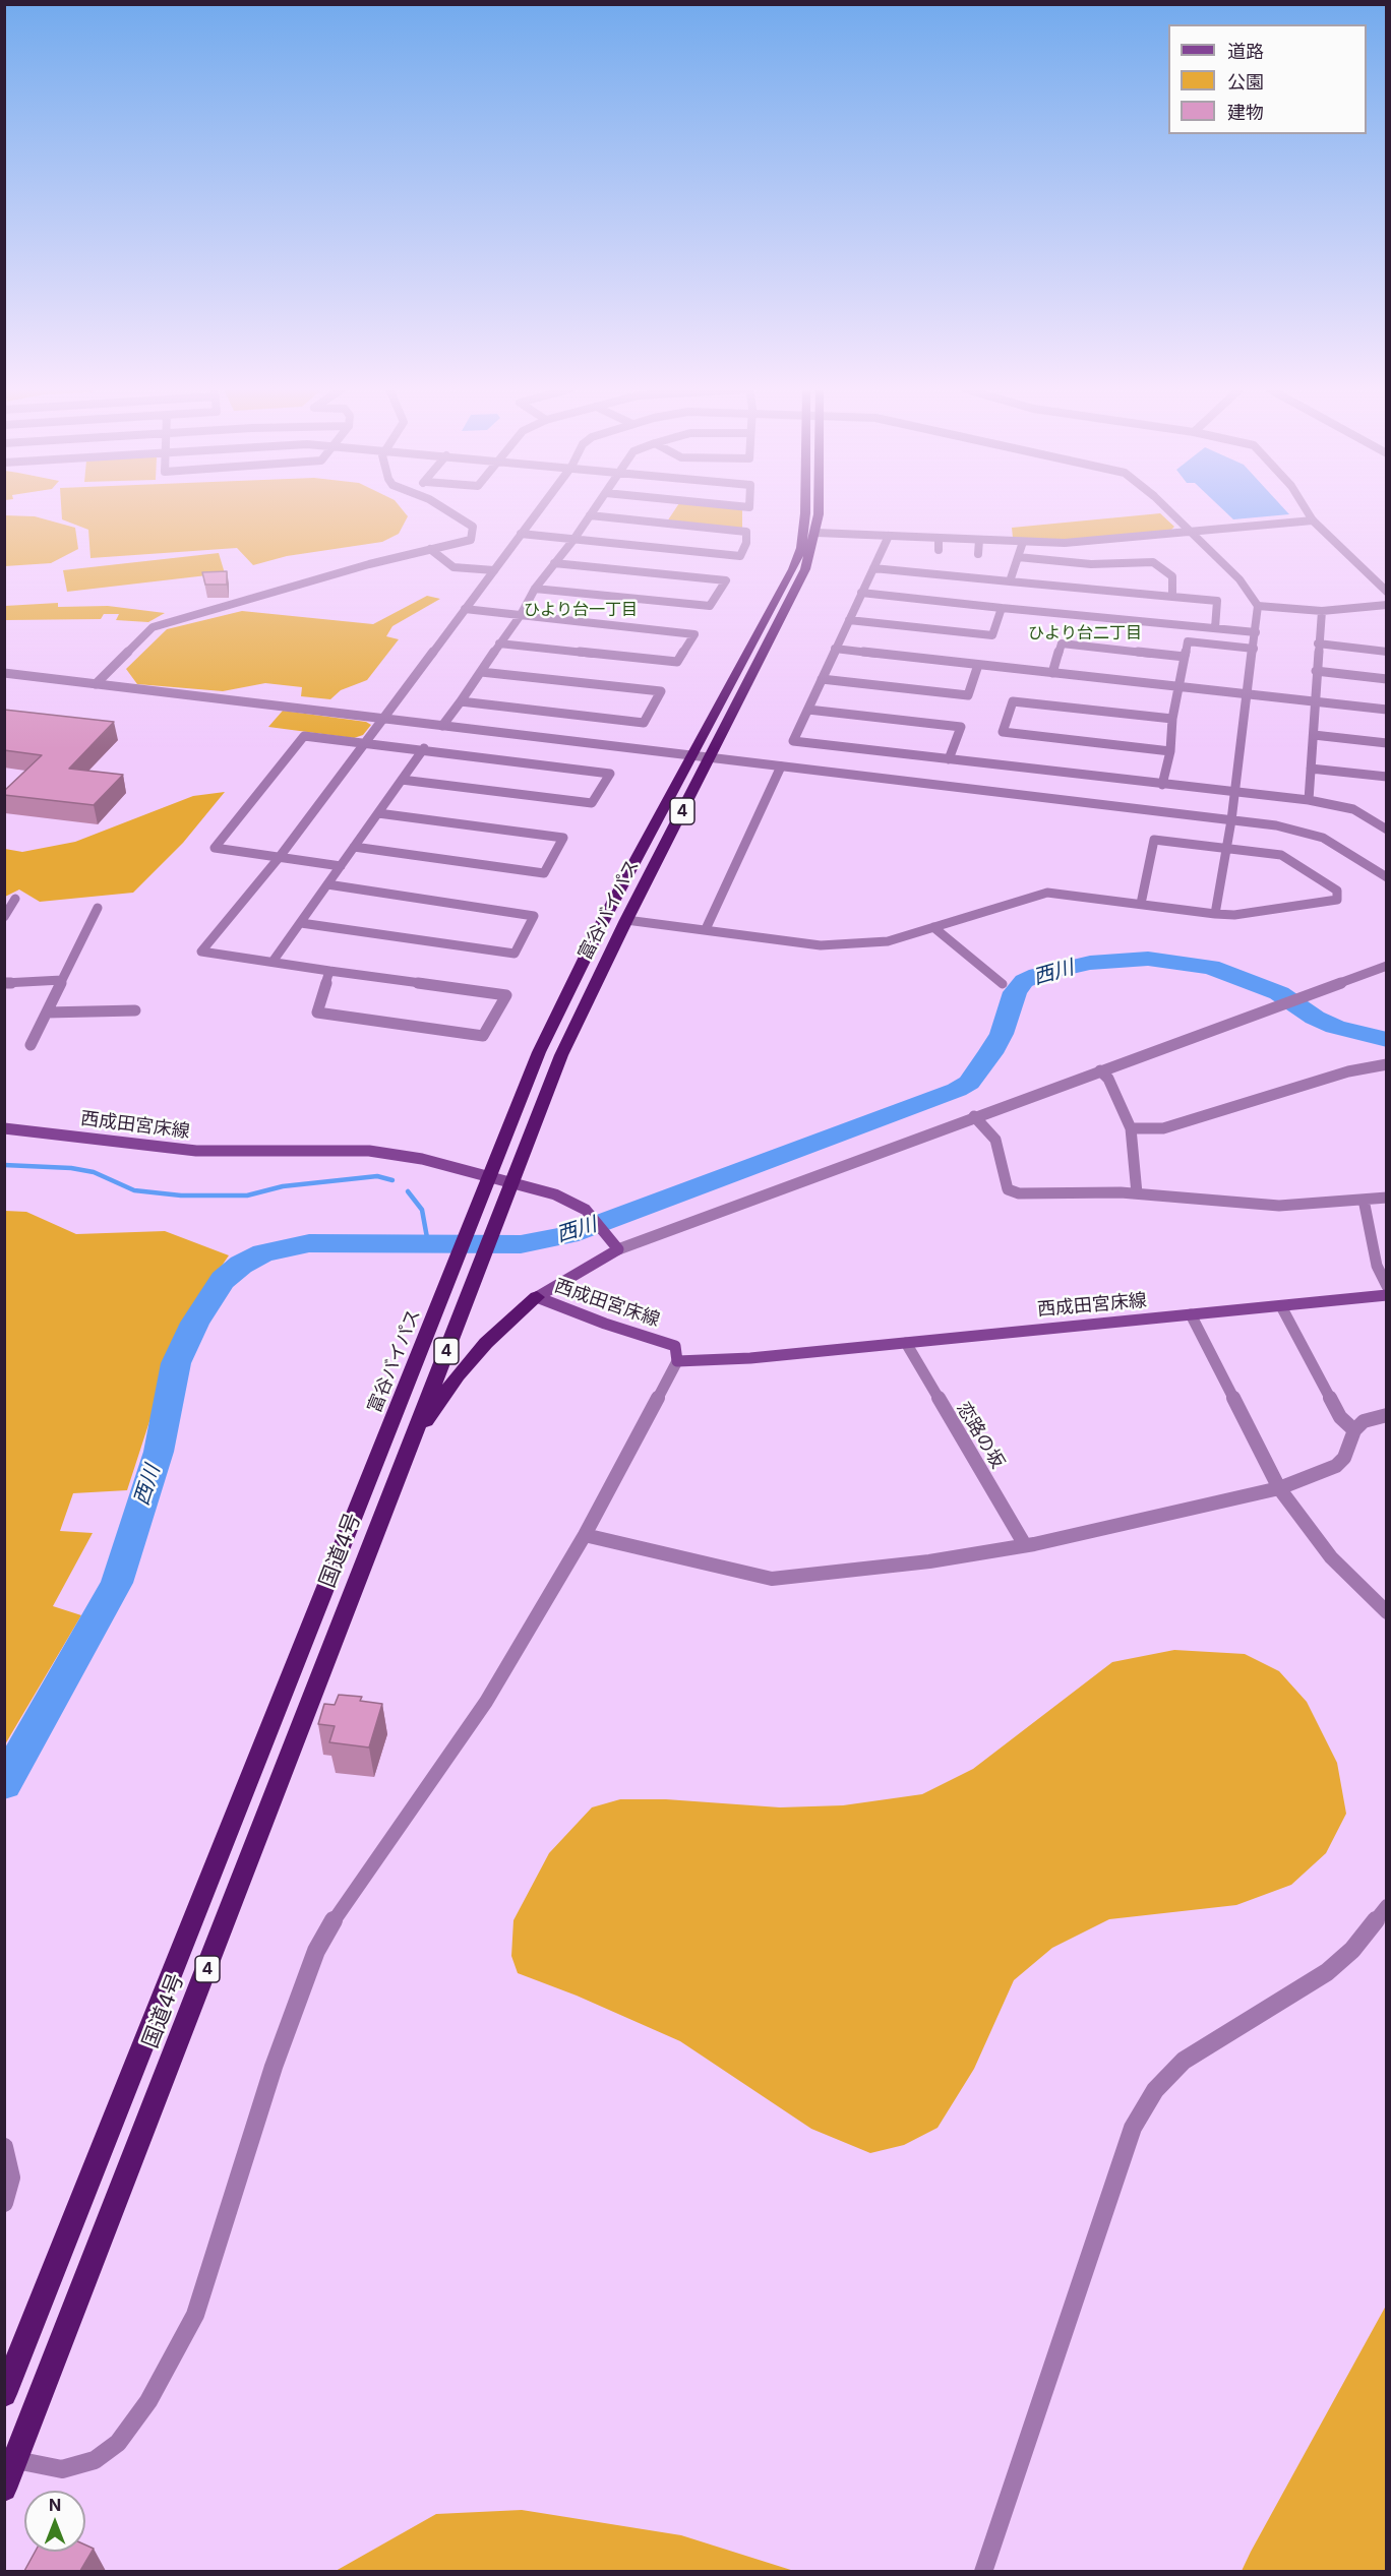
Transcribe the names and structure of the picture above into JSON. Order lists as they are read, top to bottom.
{
  "streets": {
    "highway": ["4", "富谷バイパス", "国道4号"],
    "main road": ["西成田宮床線"],
    "street": ["恋路の坂"]
  },
  "crossings": [
    ["富谷バイパス", "西成田宮床線"],
    ["富谷バイパス", "国道4号"],
    ["西成田宮床線", "恋路の坂"]
  ],
  "districts": ["ひより台一丁目", "ひより台二丁目"],
  "water": ["西川"],
  "legend": ["道路", "公園", "建物"],
  "north": "top"
}
